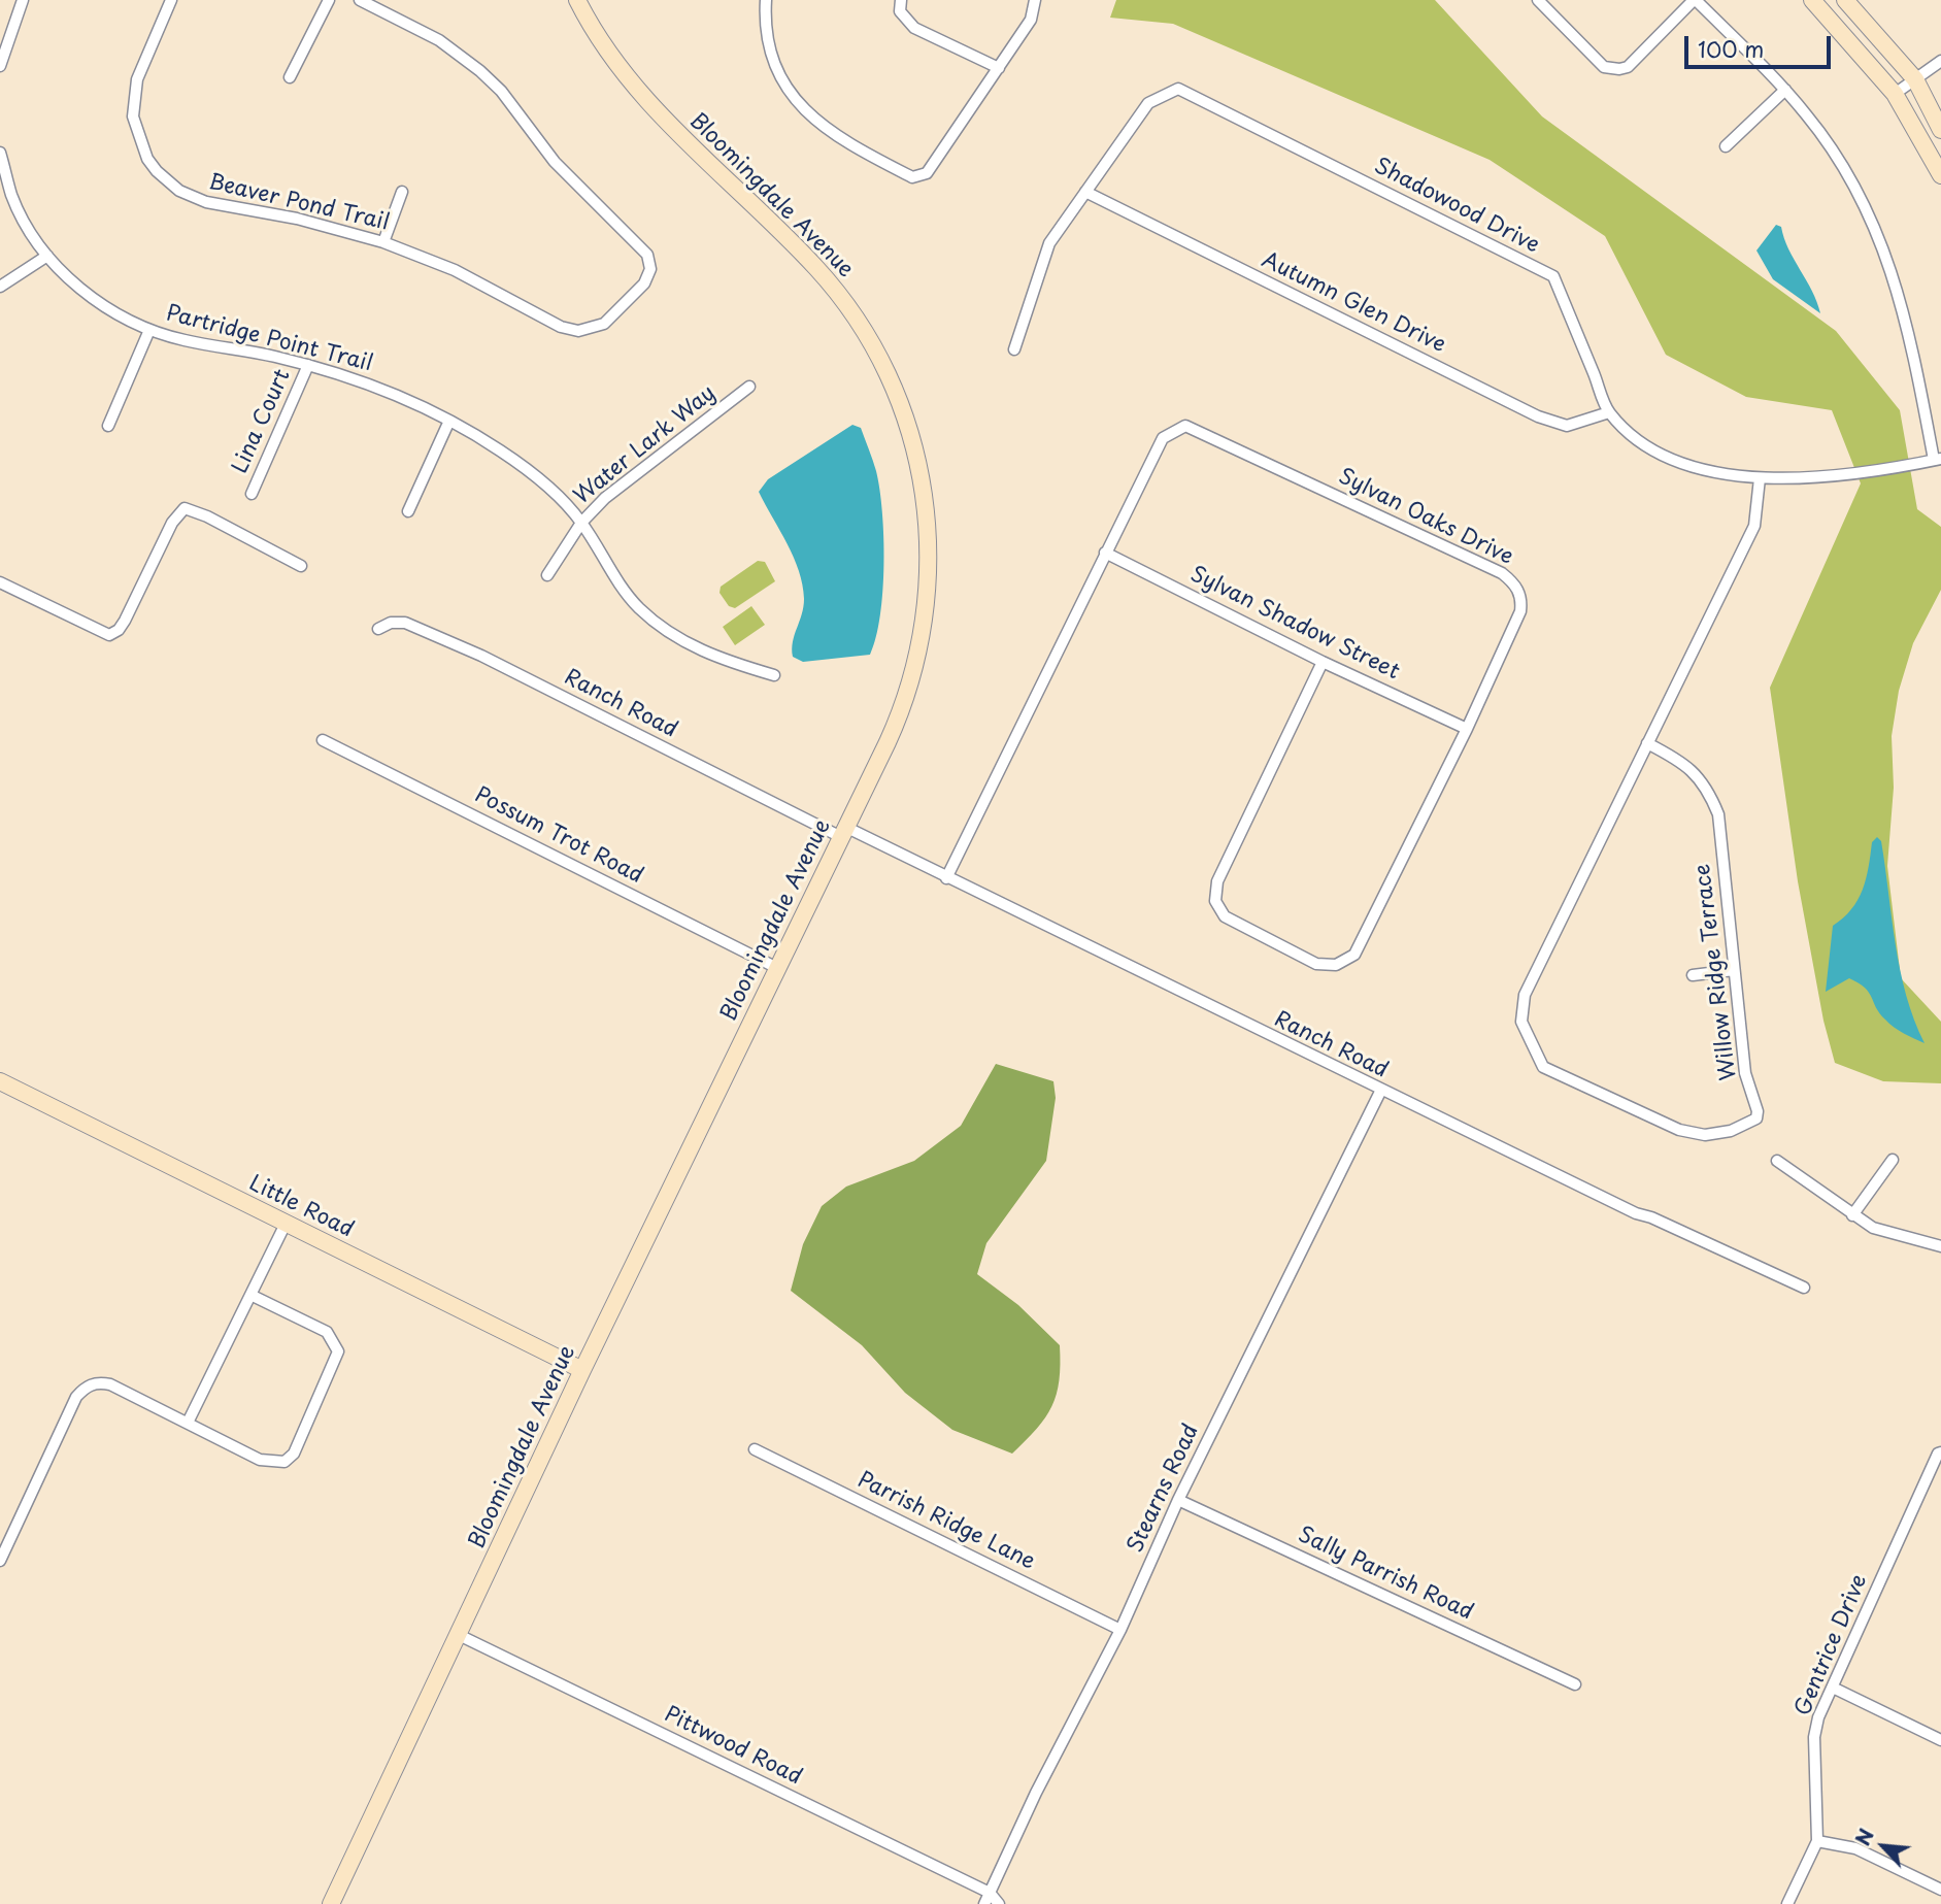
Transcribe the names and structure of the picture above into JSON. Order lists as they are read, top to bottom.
{
  "streets": {
    "street": [
      "Bloomingdale Avenue",
      "Beaver Pond Trail",
      "Shadowood Drive",
      "Autumn Glen Drive",
      "Partridge Point Trail",
      "Lina Court",
      "Water Lark Way",
      "Sylvan Oaks Drive",
      "Sylvan Shadow Street",
      "Ranch Road",
      "Possum Trot Road",
      "Willow Ridge Terrace",
      "Little Road",
      "Stearns Road",
      "Parrish Ridge Lane",
      "Sally Parrish Road",
      "Gentrice Drive",
      "Pittwood Road"
    ]
  },
  "crossings": [
    ["Bloomingdale Avenue", "Ranch Road"],
    ["Bloomingdale Avenue", "Possum Trot Road"],
    ["Bloomingdale Avenue", "Little Road"],
    ["Bloomingdale Avenue", "Pittwood Road"],
    ["Shadowood Drive", "Autumn Glen Drive"],
    ["Shadowood Drive", "Willow Ridge Terrace"],
    ["Partridge Point Trail", "Lina Court"],
    ["Partridge Point Trail", "Water Lark Way"],
    ["Sylvan Oaks Drive", "Sylvan Shadow Street"],
    ["Sylvan Oaks Drive", "Ranch Road"],
    ["Ranch Road", "Stearns Road"],
    ["Stearns Road", "Parrish Ridge Lane"],
    ["Stearns Road", "Sally Parrish Road"],
    ["Stearns Road", "Pittwood Road"]
  ],
  "scale_bar": "100 m",
  "north": "top left"
}
